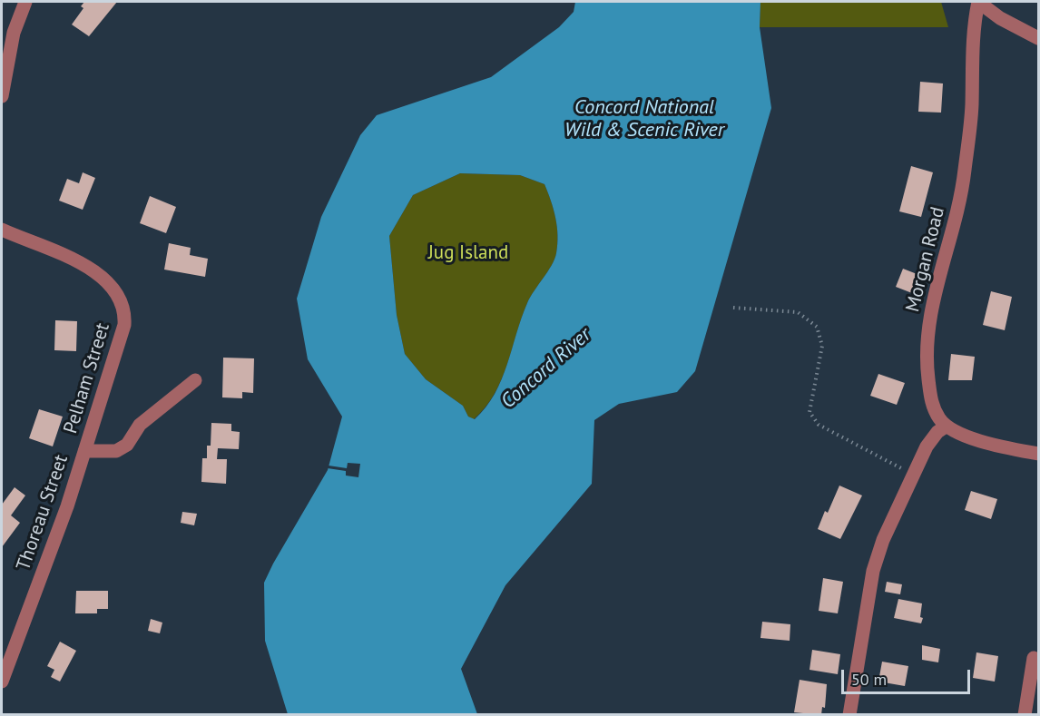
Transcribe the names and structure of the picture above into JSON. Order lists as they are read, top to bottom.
{
  "streets": {
    "street": ["Morgan Road", "Pelham Street", "Thoreau Street"]
  },
  "crossings": [
    ["Pelham Street", "Thoreau Street"]
  ],
  "water": ["Concord National Wild & Scenic River", "Concord River"],
  "parks": ["Jug Island"],
  "scale_bar": "50 m"
}
